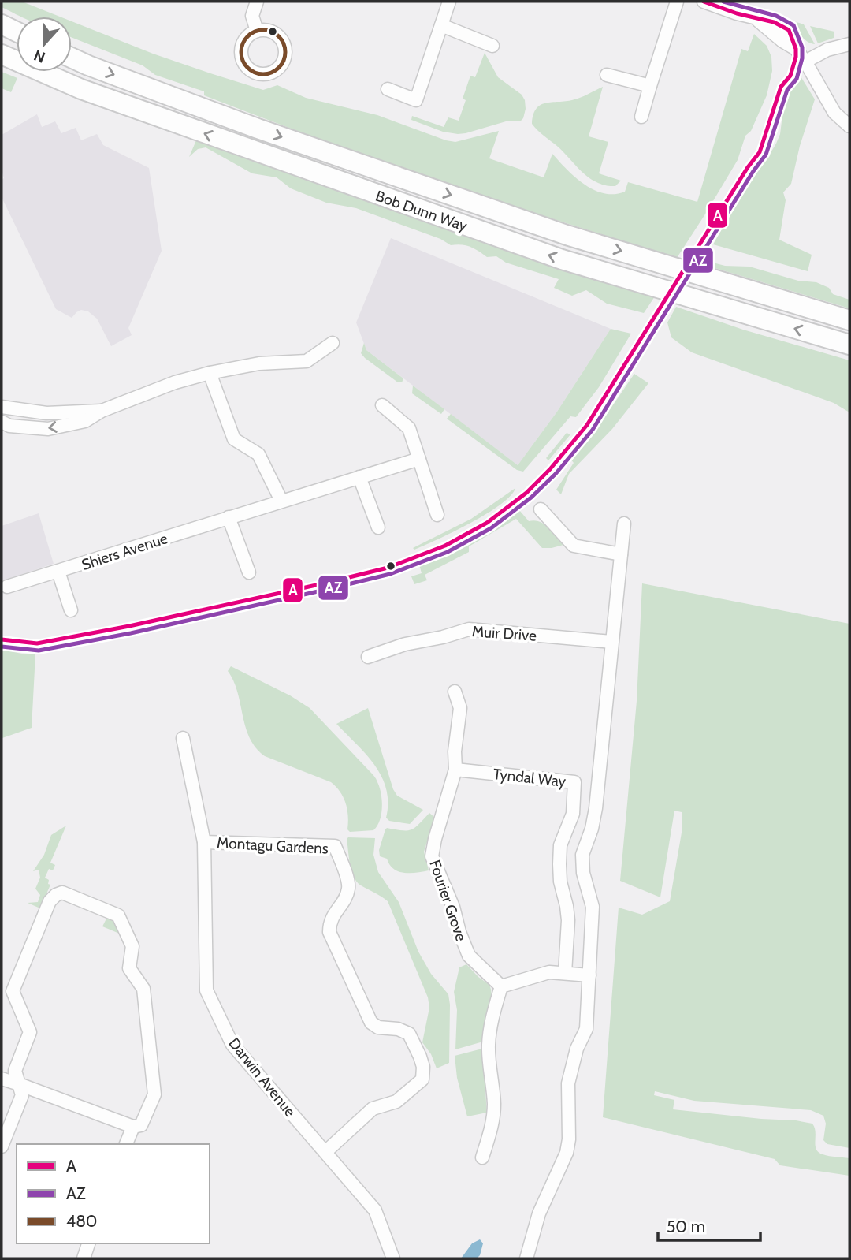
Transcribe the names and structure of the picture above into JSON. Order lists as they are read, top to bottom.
{
  "streets": {
    "main road": ["Bob Dunn Way"],
    "street": [
      "Shiers Avenue",
      "Muir Drive",
      "Tyndal Way",
      "Montagu Gardens",
      "Fourier Grove",
      "Darwin Avenue"
    ]
  },
  "crossings": [
    ["Tyndal Way", "Fourier Grove"],
    ["Montagu Gardens", "Darwin Avenue"]
  ],
  "lines": ["transit line A", "transit line AZ", "transit line 480"],
  "legend": ["A", "AZ", "480"],
  "scale_bar": "50 m",
  "north": "bottom"
}
